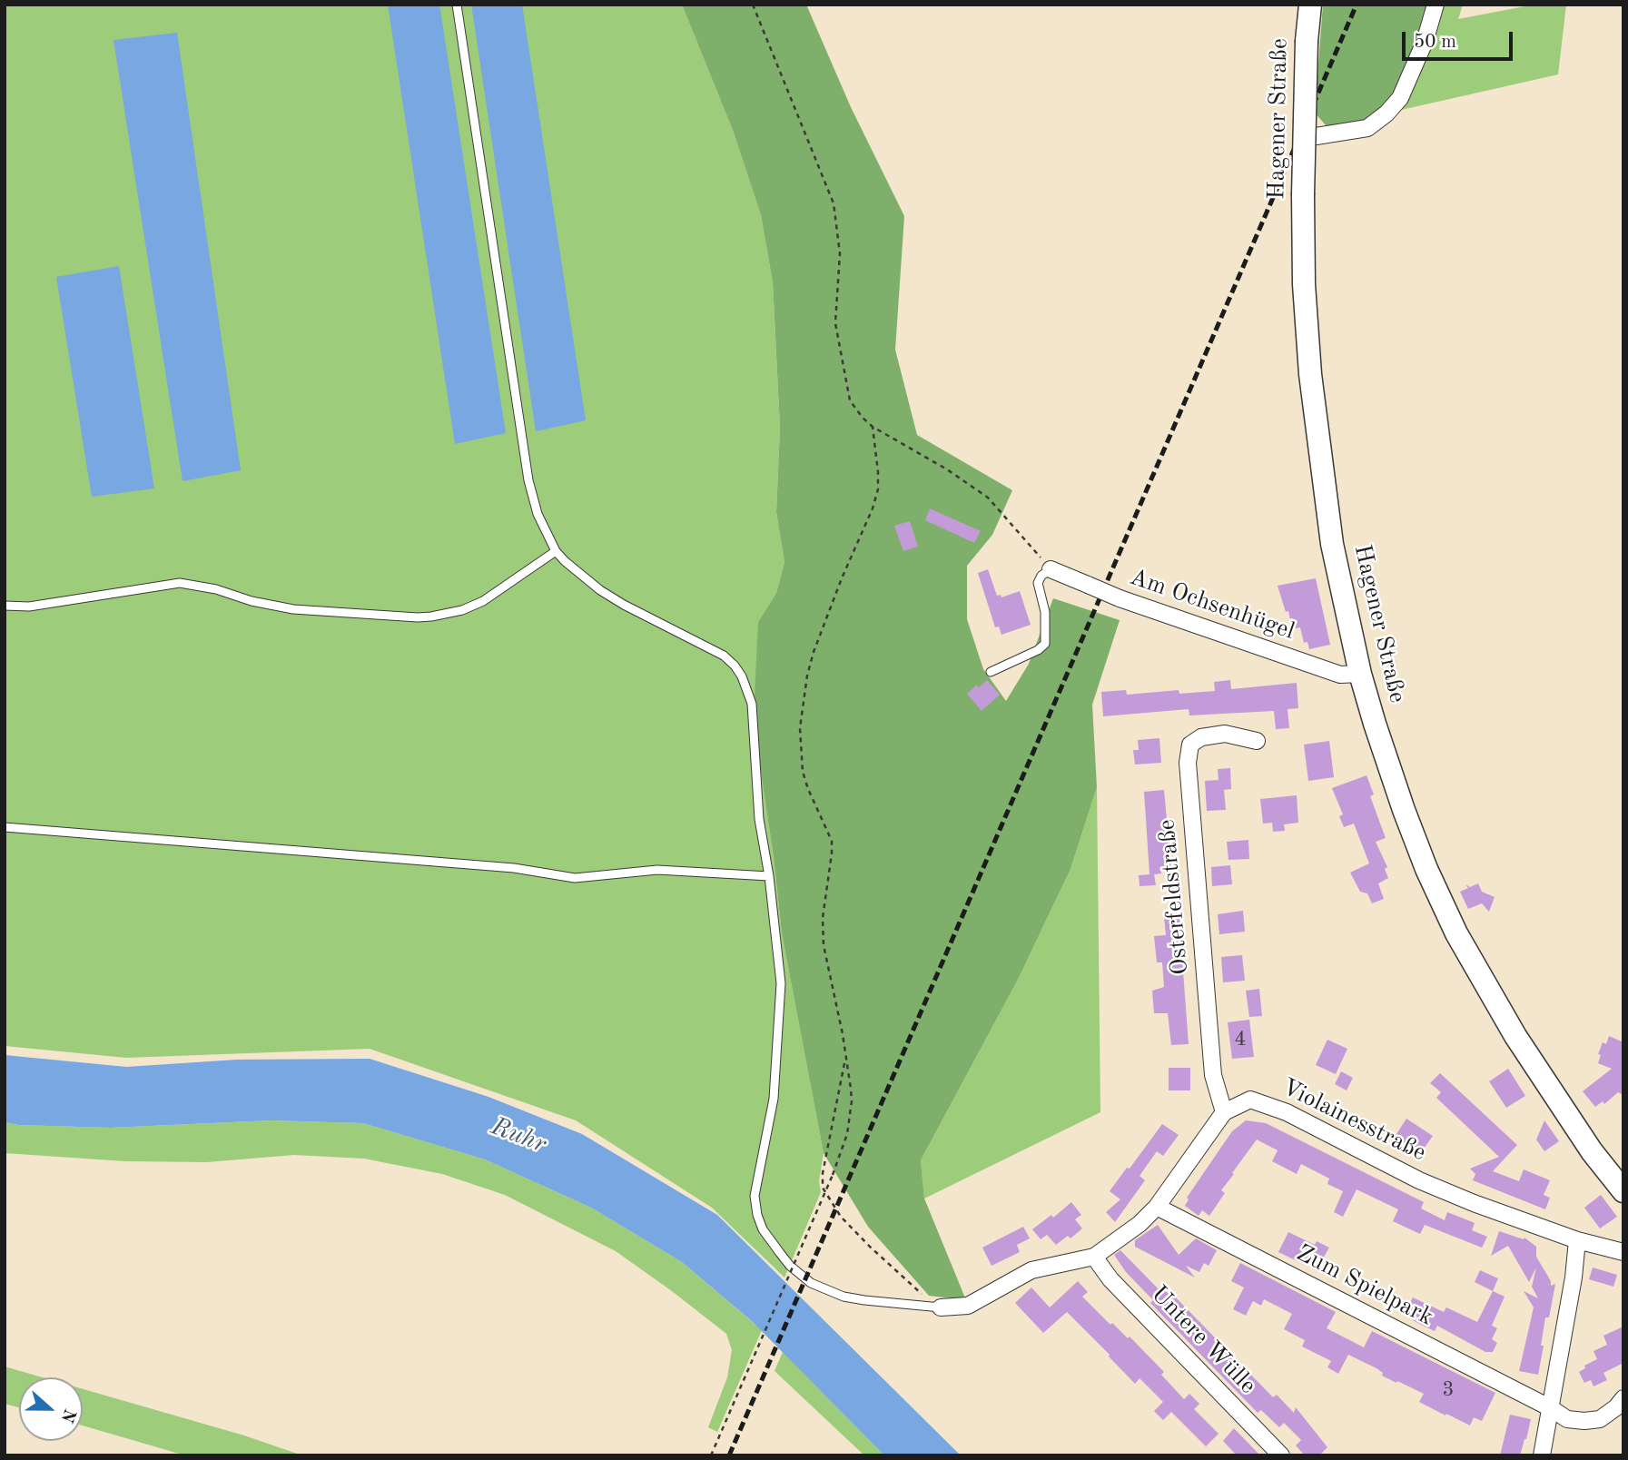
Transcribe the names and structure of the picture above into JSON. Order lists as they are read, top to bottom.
{
  "streets": {
    "main road": ["Hagener Straße"],
    "street": [
      "Am Ochsenhügel",
      "Osterfeldstraße",
      "Violainesstraße",
      "Zum Spielpark",
      "Untere Wülle"
    ]
  },
  "crossings": [
    ["Hagener Straße", "Am Ochsenhügel"],
    ["Osterfeldstraße", "Violainesstraße"]
  ],
  "water": ["Ruhr"],
  "house_numbers": ["4", "3"],
  "scale_bar": "50 m",
  "north": "right"
}
